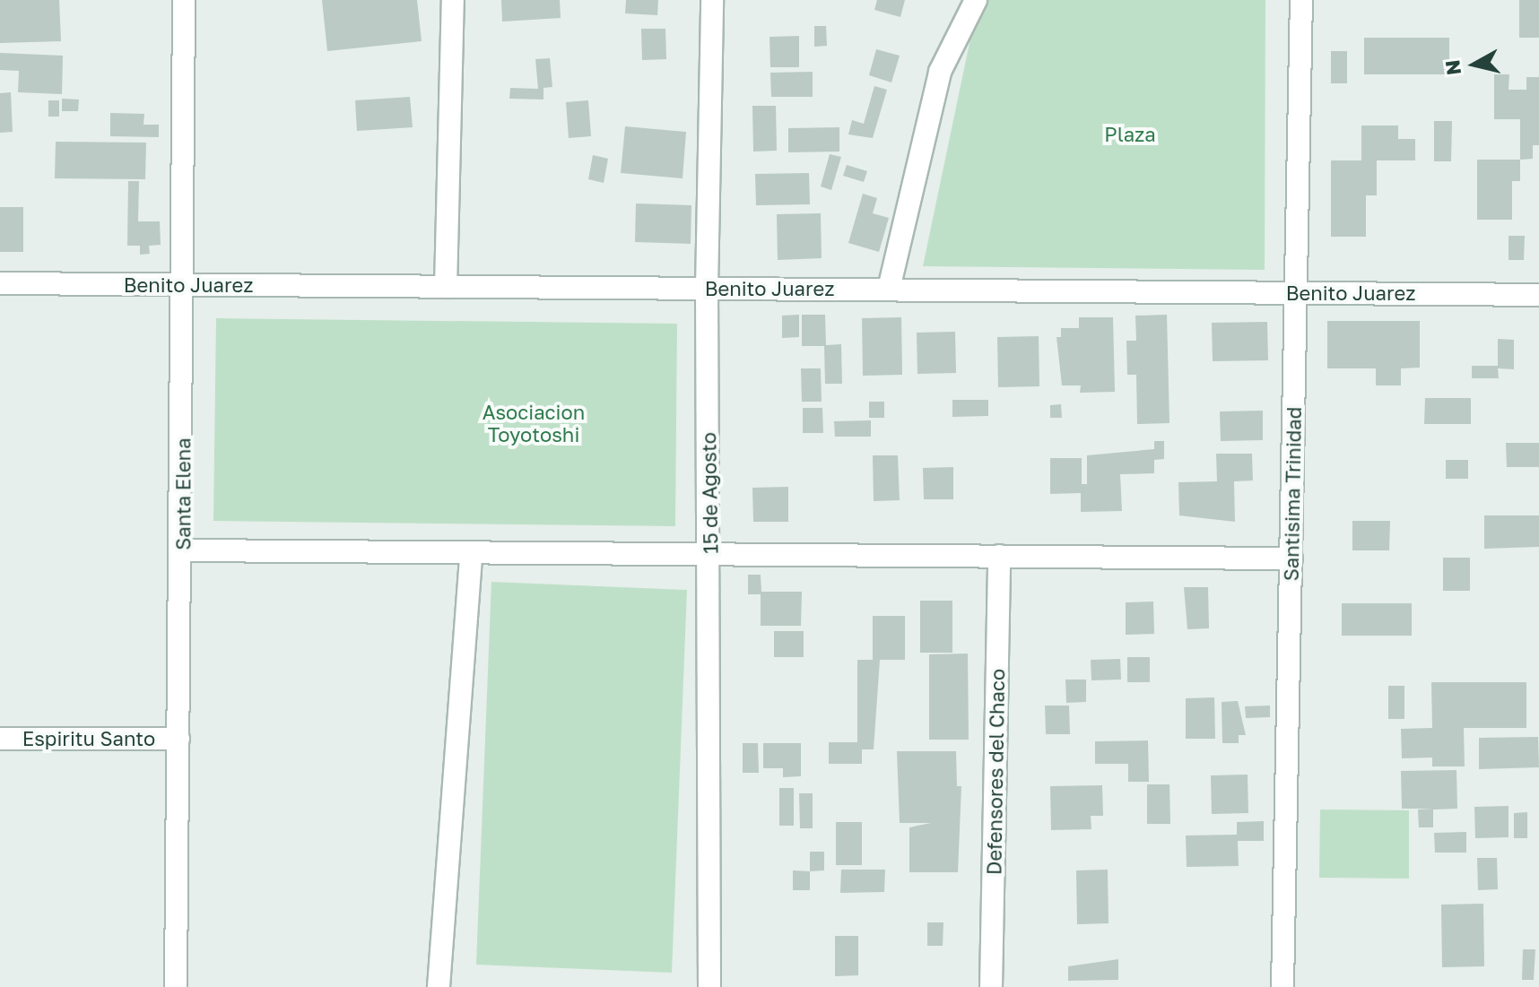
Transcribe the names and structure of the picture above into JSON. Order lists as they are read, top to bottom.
{
  "streets": {
    "street": [
      "Benito Juarez",
      "15 de Agosto",
      "Santa Elena",
      "Santisima Trinidad",
      "Espiritu Santo",
      "Defensores del Chaco"
    ]
  },
  "crossings": [
    ["Benito Juarez", "15 de Agosto"],
    ["Benito Juarez", "Santa Elena"],
    ["Benito Juarez", "Santisima Trinidad"],
    ["Santa Elena", "Espiritu Santo"]
  ],
  "parks": ["Plaza", "Asociacion Toyotoshi"],
  "north": "left"
}
